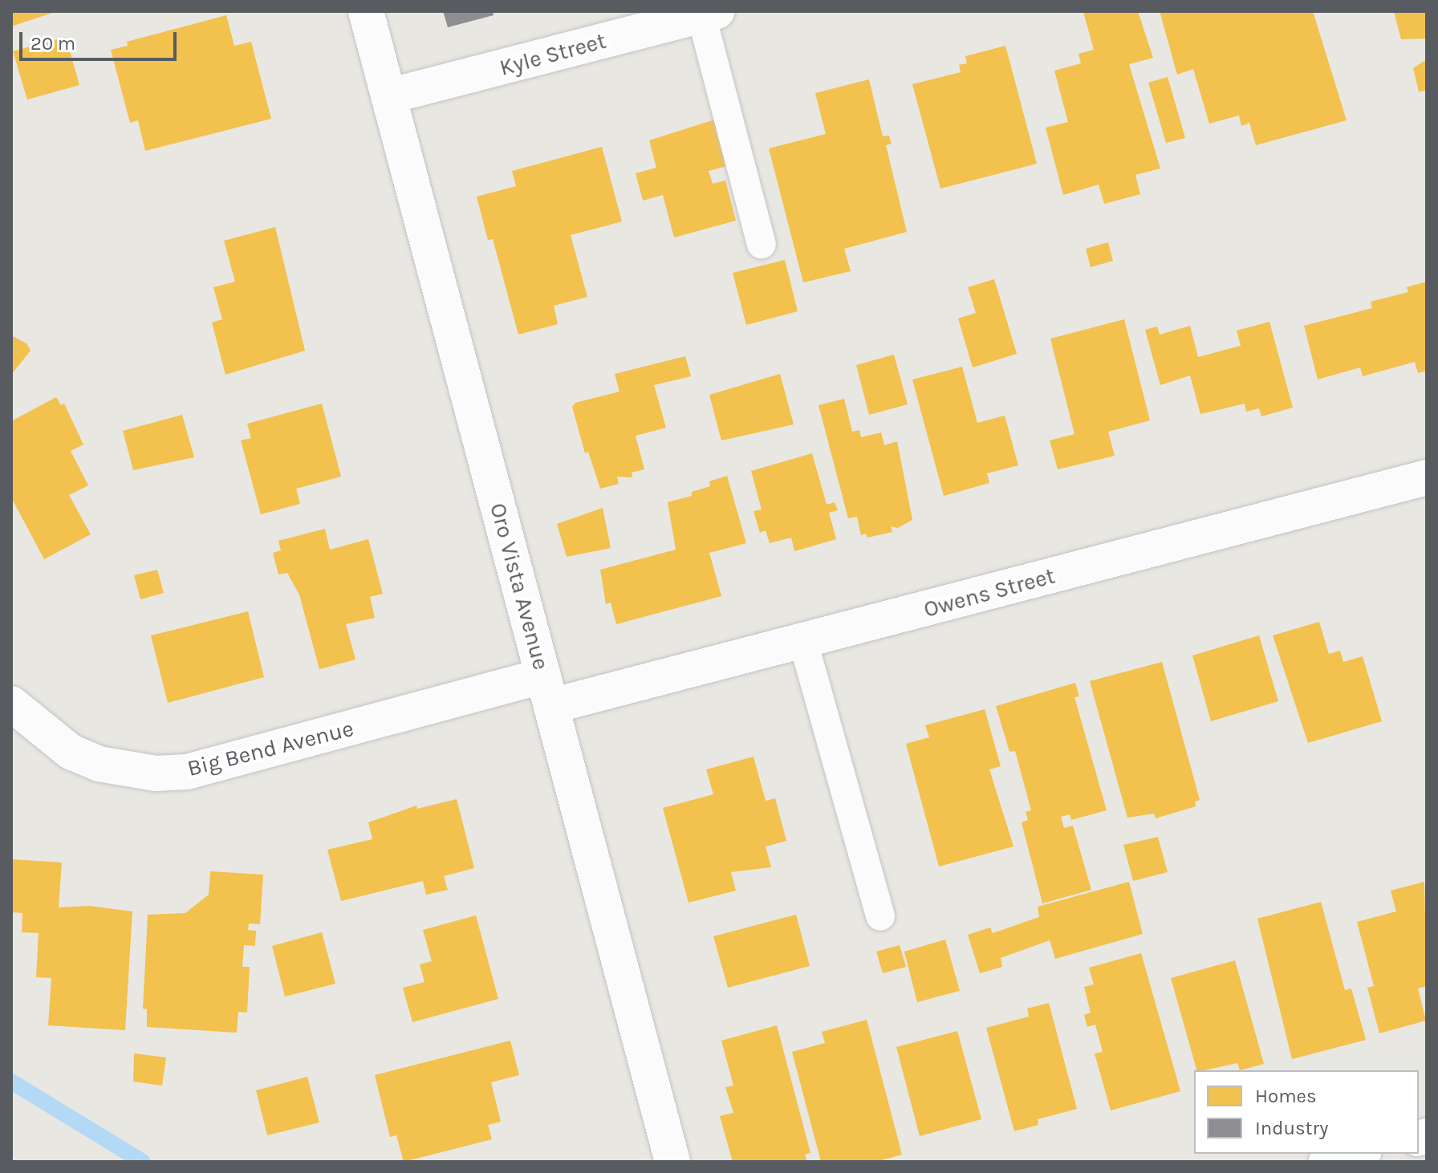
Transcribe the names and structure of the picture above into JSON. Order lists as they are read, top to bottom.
{
  "streets": {
    "street": [
      "Kyle Street",
      "Oro Vista Avenue",
      "Owens Street",
      "Big Bend Avenue"
    ]
  },
  "crossings": [
    ["Kyle Street", "Oro Vista Avenue"],
    ["Oro Vista Avenue", "Owens Street"],
    ["Oro Vista Avenue", "Big Bend Avenue"],
    ["Owens Street", "Big Bend Avenue"]
  ],
  "legend": ["Homes", "Industry"],
  "scale_bar": "20 m"
}
